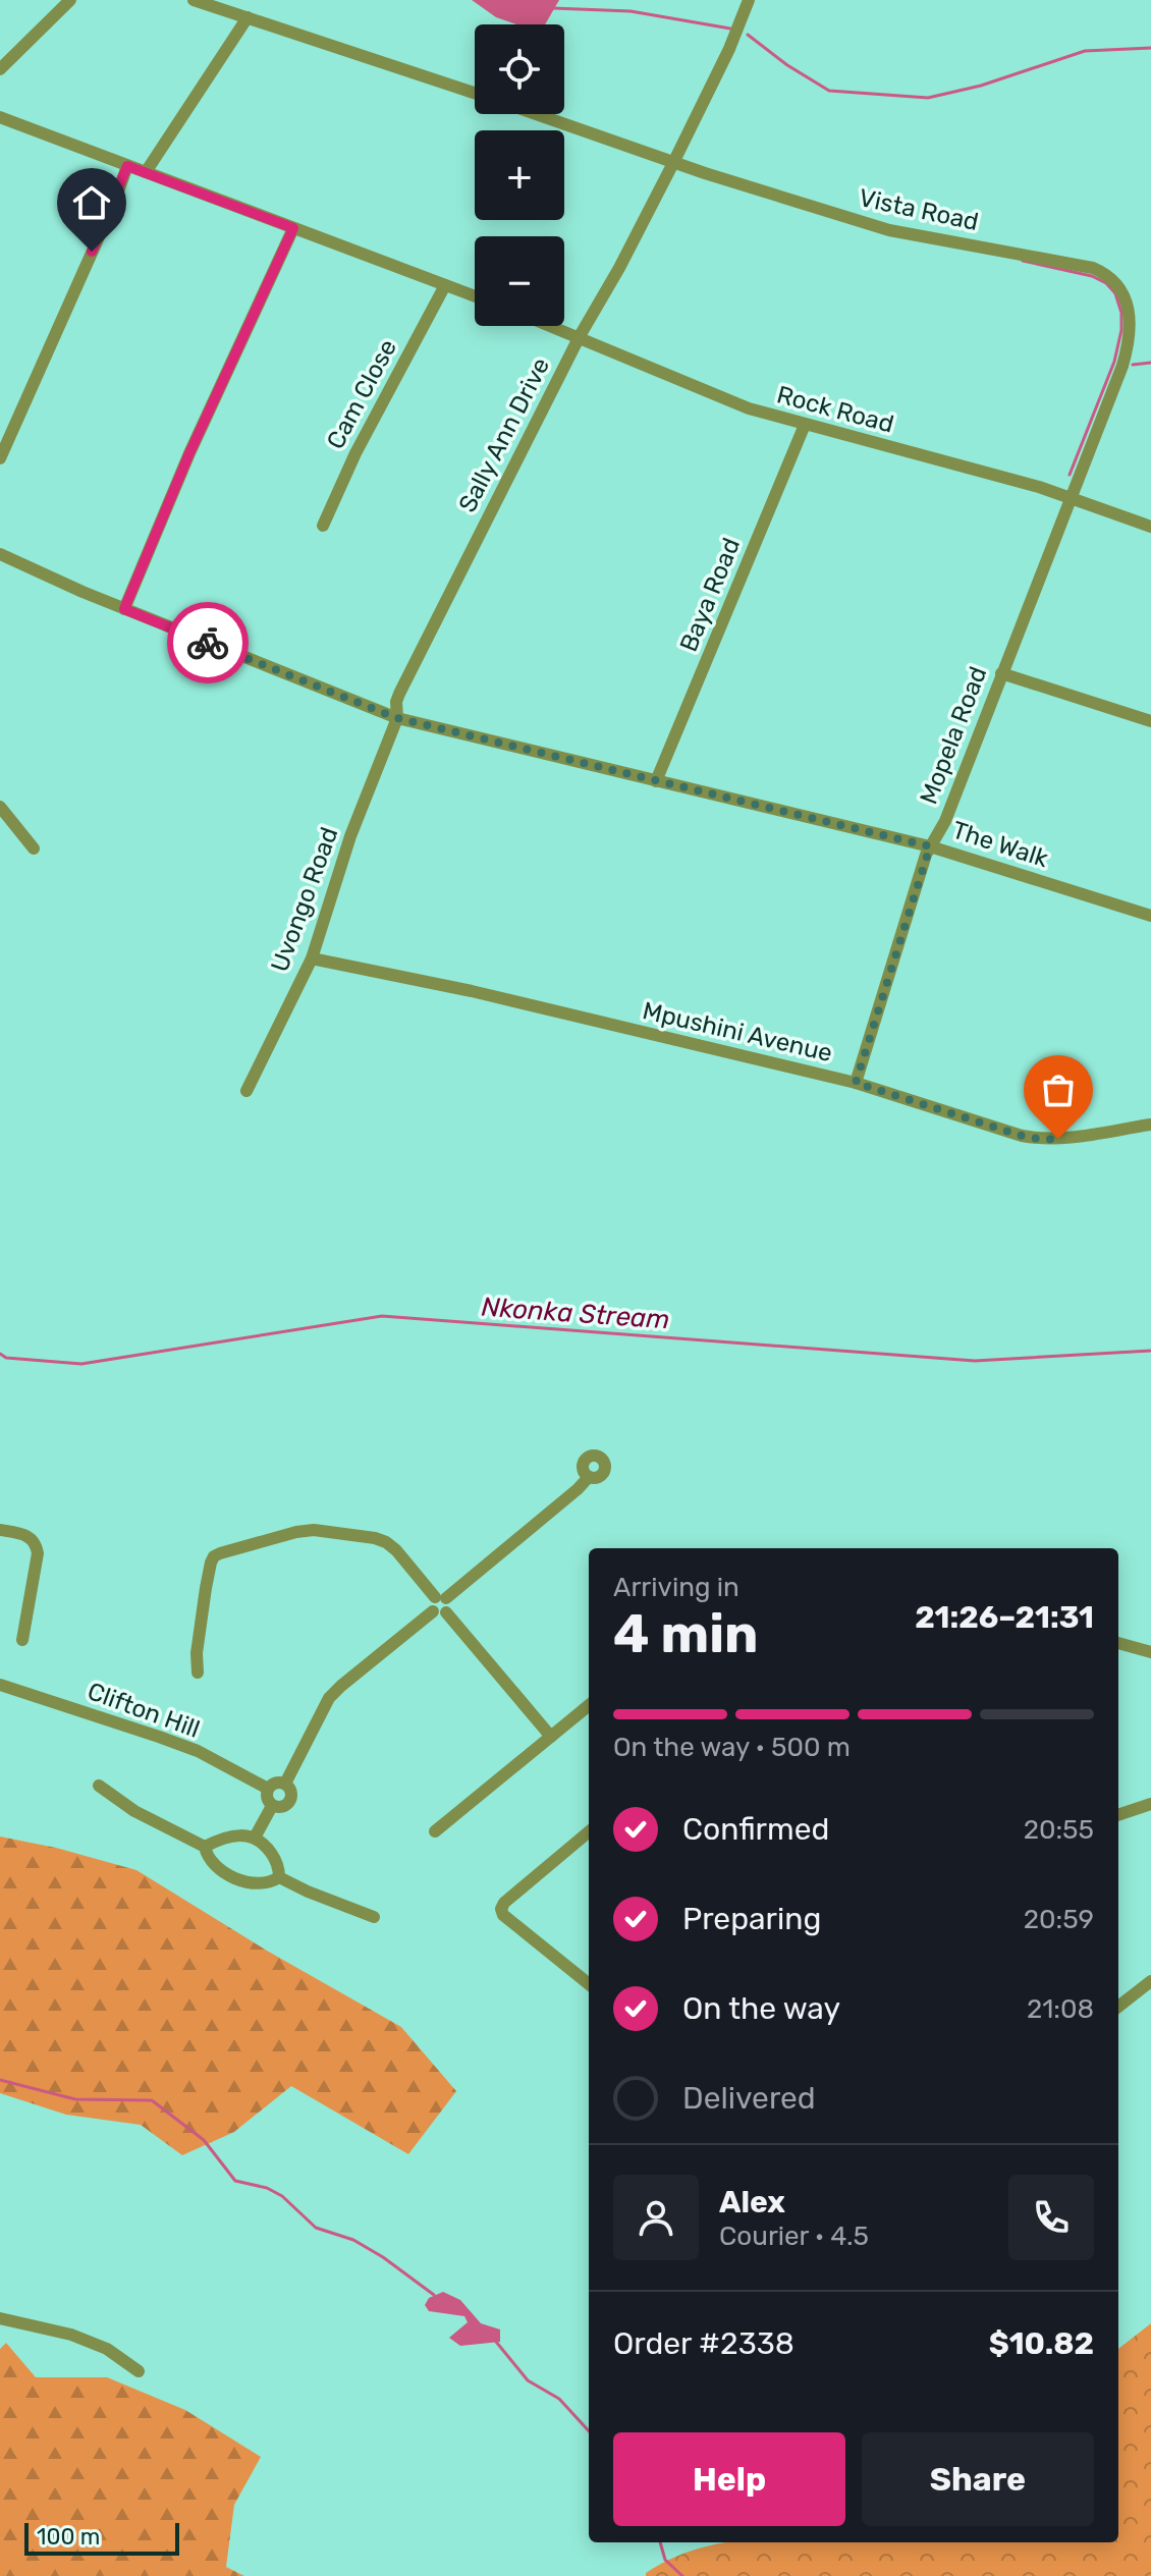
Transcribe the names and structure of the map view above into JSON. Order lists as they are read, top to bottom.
{
  "streets": {
    "street": [
      "Vista Road",
      "Cam Close",
      "Rock Road",
      "Sally Ann Drive",
      "Baya Road",
      "Mopela Road",
      "The Walk",
      "Uvongo Road",
      "Mpushini Avenue",
      "Clifton Hill"
    ]
  },
  "crossings": [
    ["Vista Road", "Rock Road"],
    ["Vista Road", "Sally Ann Drive"],
    ["Vista Road", "Mopela Road"],
    ["Rock Road", "Sally Ann Drive"],
    ["Rock Road", "Baya Road"],
    ["Rock Road", "Mopela Road"],
    ["Sally Ann Drive", "The Walk"],
    ["Sally Ann Drive", "Uvongo Road"],
    ["Baya Road", "The Walk"],
    ["Mopela Road", "The Walk"],
    ["Mopela Road", "Mpushini Avenue"],
    ["The Walk", "Uvongo Road"],
    ["Uvongo Road", "Mpushini Avenue"]
  ],
  "water": ["Nkonka Stream"],
  "scale_bar": "100 m",
  "page": {
    "map_buttons": ["+", "−"],
    "heading": ["4 min", "Arriving in", "21:26–21:31"],
    "panel": [
      "Alex",
      "Courier · 4.5",
      "Order #2338",
      "$10.82"
    ],
    "bar": "On the way · 500 m",
    "list": [
      ["Confirmed", "20:55"],
      ["Preparing", "20:59"],
      ["On the way", "21:08"],
      "Delivered"
    ],
    "buttons": ["Help", "Share"],
    "scale": "100 m"
  }
}
